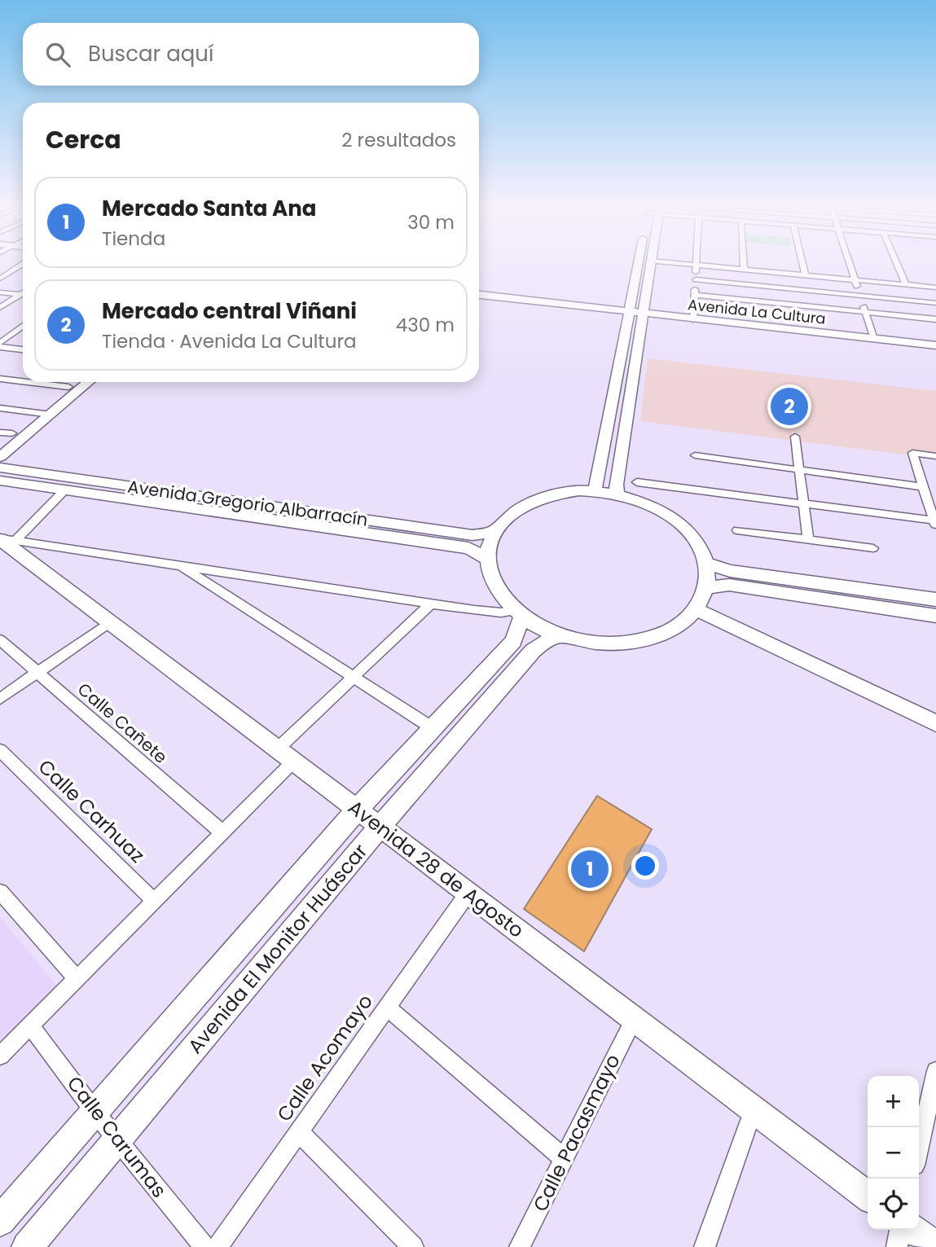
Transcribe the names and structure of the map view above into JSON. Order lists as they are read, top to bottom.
{
  "streets": {
    "street": [
      "Avenida La Cultura",
      "Avenida Gregorio Albarracín",
      "Calle Cañete",
      "Calle Carhuaz",
      "Avenida 28 de Agosto",
      "Avenida El Monitor Huáscar",
      "Calle Acomayo",
      "Calle Pacasmayo",
      "Calle Carumas"
    ]
  },
  "crossings": [
    ["Avenida Gregorio Albarracín", "Avenida El Monitor Huáscar"],
    ["Avenida 28 de Agosto", "Avenida El Monitor Huáscar"],
    ["Avenida 28 de Agosto", "Calle Acomayo"],
    ["Avenida 28 de Agosto", "Calle Pacasmayo"],
    ["Avenida El Monitor Huáscar", "Calle Carumas"]
  ],
  "page": {
    "search": "Buscar aquí",
    "heading": ["Cerca", "2 resultados"],
    "list": [
      {
        "mark": "1",
        "name": "Mercado Santa Ana",
        "note": "Tienda",
        "value": "30 m"
      },
      {
        "mark": "2",
        "name": "Mercado central Viñani",
        "note": "Tienda · Avenida La Cultura",
        "value": "430 m"
      }
    ],
    "pins": ["2", "1"],
    "map_buttons": ["+", "−"]
  }
}
